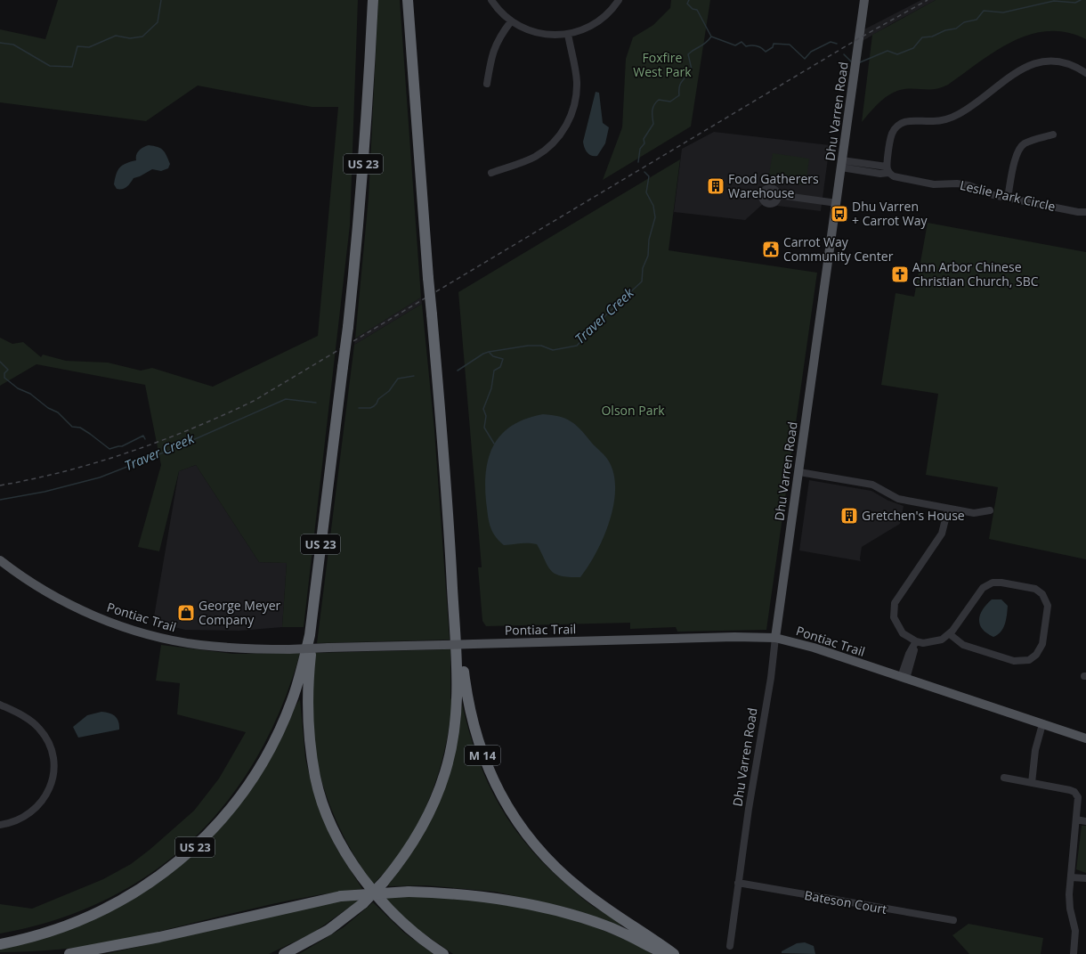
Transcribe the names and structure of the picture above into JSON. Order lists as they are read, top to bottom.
{
  "streets": {
    "highway": ["US 23", "M 14"],
    "main road": ["Dhu Varren Road", "Pontiac Trail"],
    "street": ["Leslie Park Circle", "Bateson Court"]
  },
  "crossings": [
    ["Dhu Varren Road", "Leslie Park Circle"],
    ["Dhu Varren Road", "Pontiac Trail"],
    ["Dhu Varren Road", "Bateson Court"]
  ],
  "water": ["Traver Creek"],
  "parks": ["Foxfire West Park", "Olson Park"],
  "places": {
    "building": ["Food Gatherers Warehouse", "Gretchen's House"],
    "bus stop": ["Dhu Varren + Carrot Way"],
    "public building": ["Carrot Way Community Center"],
    "church": ["Ann Arbor Chinese Christian Church, SBC"],
    "shop": ["George Meyer Company"]
  }
}
